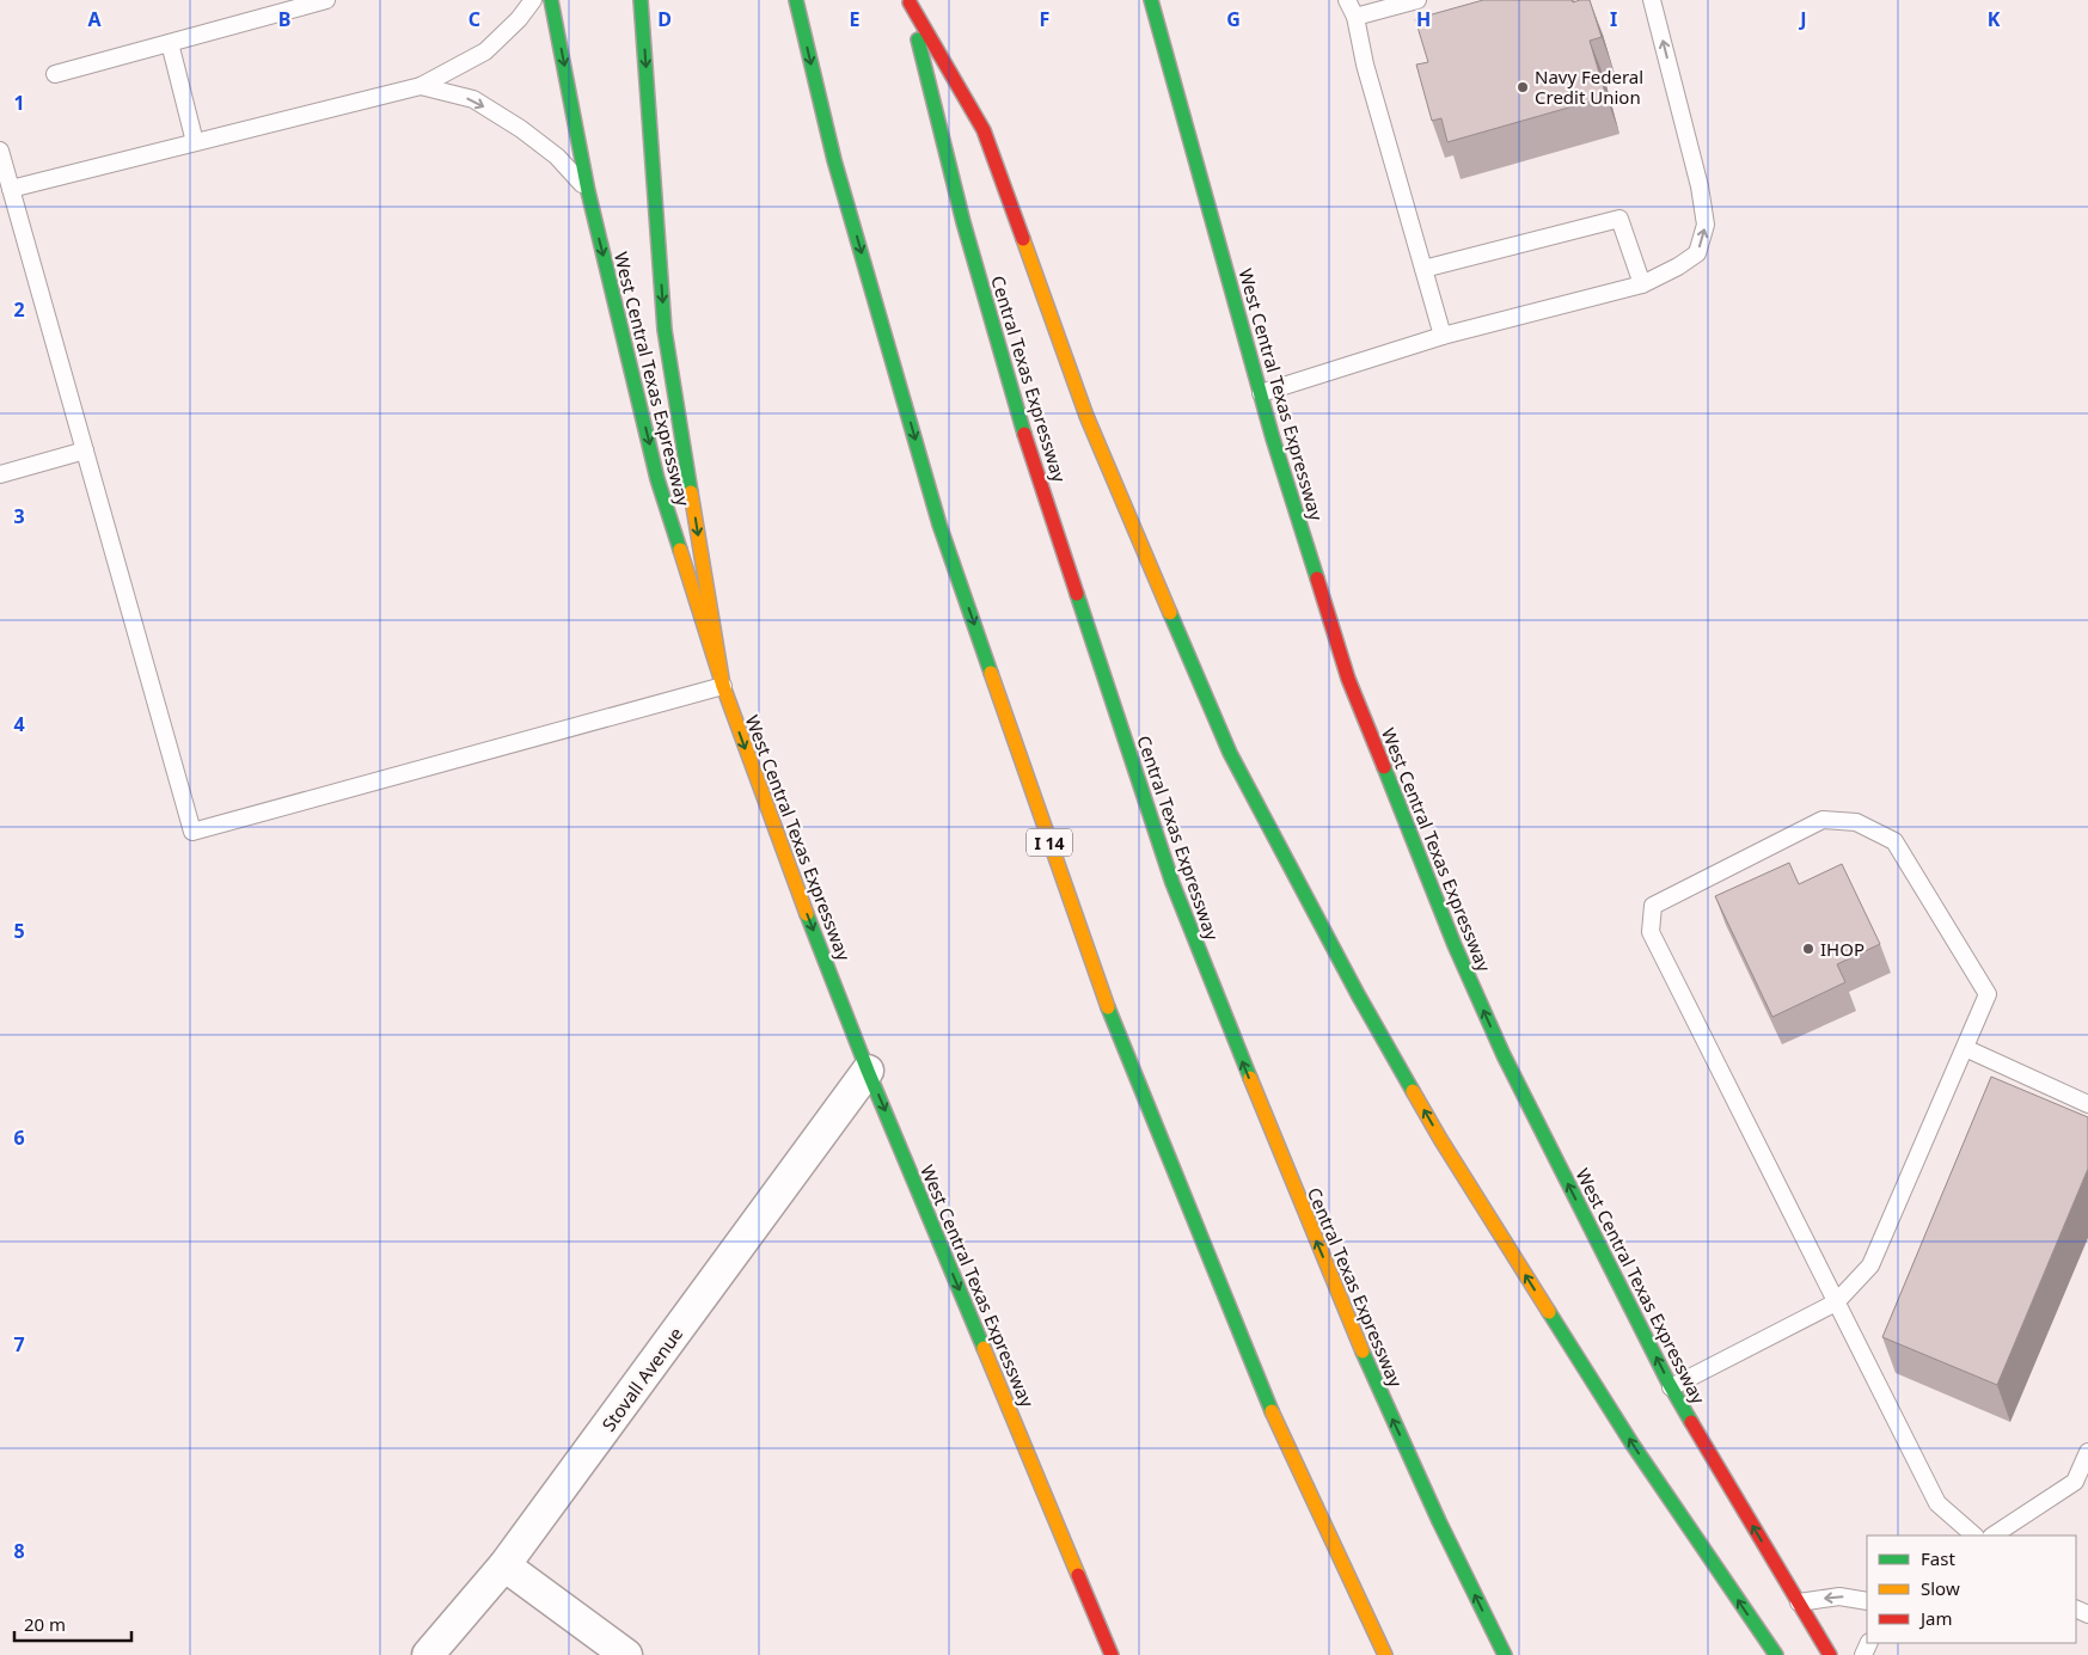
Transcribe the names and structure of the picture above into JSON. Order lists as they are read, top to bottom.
{
  "streets": {
    "main road": ["West Central Texas Expressway", "Central Texas Expressway", "I 14"],
    "street": ["Stovall Avenue"]
  },
  "crossings": [
    ["West Central Texas Expressway", "Stovall Avenue"]
  ],
  "places": ["Navy Federal Credit Union", "IHOP"],
  "legend": ["Fast", "Slow", "Jam"],
  "scale_bar": "20 m",
  "grid": {
    "columns": [
      "A",
      "B",
      "C",
      "D",
      "E",
      "F",
      "G",
      "H",
      "I",
      "J",
      "K"
    ],
    "rows": [
      "1",
      "2",
      "3",
      "4",
      "5",
      "6",
      "7",
      "8"
    ]
  }
}
